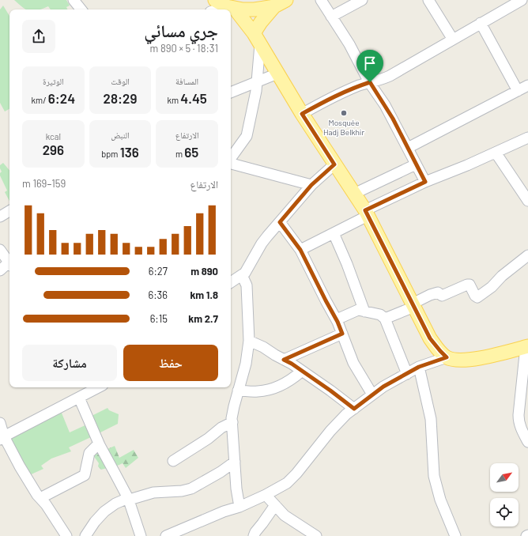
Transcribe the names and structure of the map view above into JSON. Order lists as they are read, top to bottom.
{
  "places": ["Mosquée Hadj Belkhir"],
  "north": "top right",
  "page": {
    "heading": ["جري مسائي", "18:31 · 5 × 890 m"],
    "stats": [
      ["المسافة", "4.45 km"],
      ["الوقت", "28:29"],
      ["الوتيرة", "6:24 /km"],
      ["الارتفاع", "65 m"],
      ["النبض", "136 bpm"],
      ["kcal", "296"]
    ],
    "chart": ["الارتفاع", "159–169 m"],
    "list": [
      {
        "name": "890 m",
        "note": "6:27"
      },
      {
        "name": "1.8 km",
        "note": "6:36"
      },
      {
        "name": "2.7 km",
        "note": "6:15"
      }
    ],
    "buttons": ["حفظ", "مشاركة"]
  }
}
